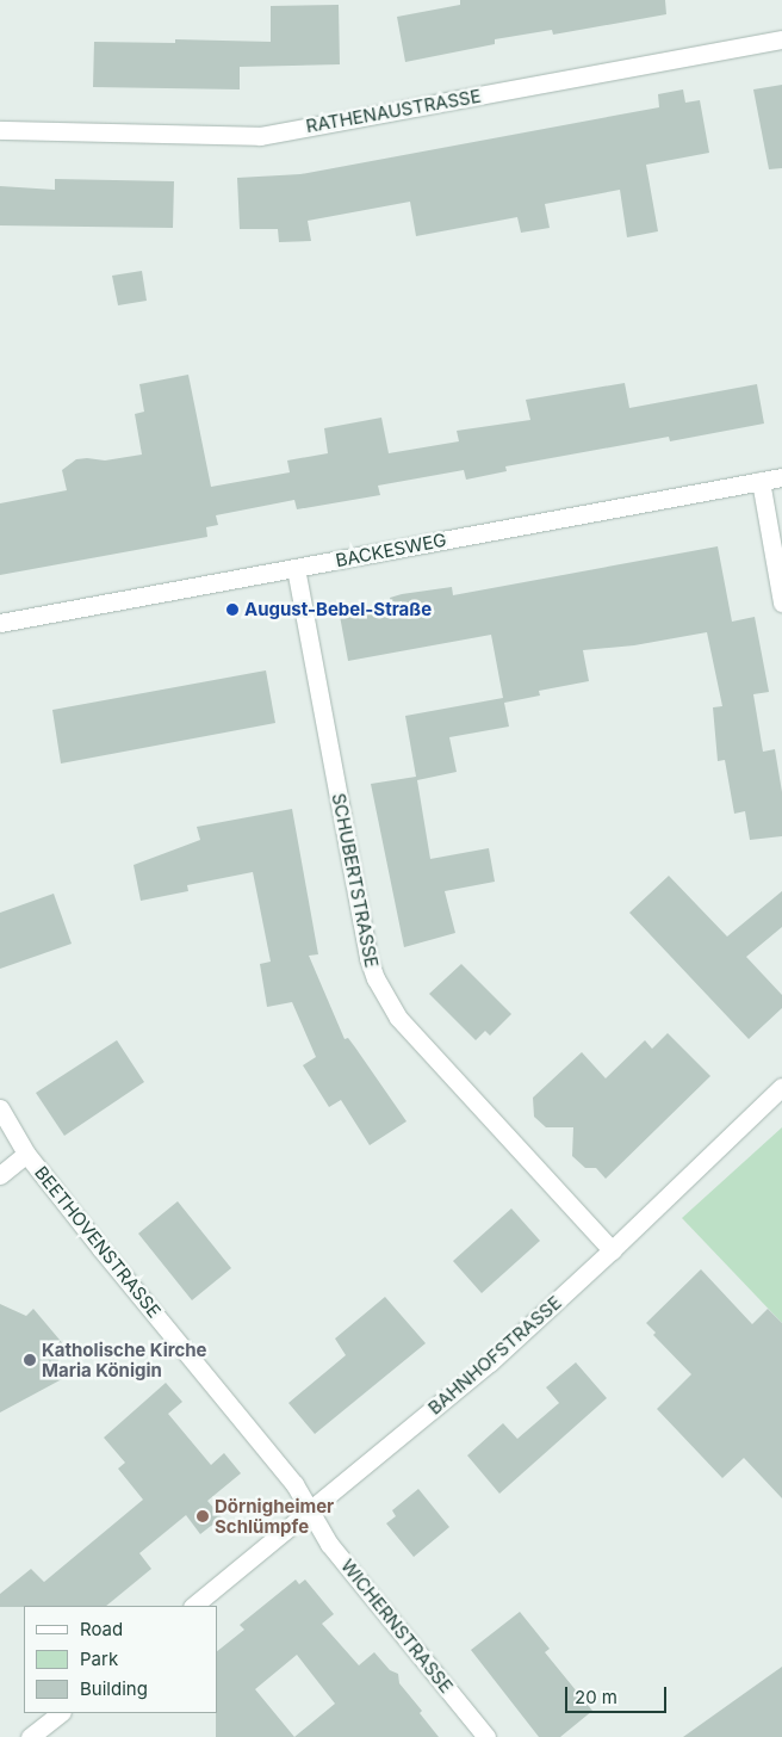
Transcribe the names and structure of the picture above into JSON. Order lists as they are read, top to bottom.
{
  "streets": {
    "street": [
      "RATHENAUSTRASSE",
      "BACKESWEG",
      "SCHUBERTSTRASSE",
      "BEETHOVENSTRASSE",
      "BAHNHOFSTRASSE",
      "WICHERNSTRASSE"
    ]
  },
  "crossings": [
    ["BACKESWEG", "SCHUBERTSTRASSE"],
    ["SCHUBERTSTRASSE", "BAHNHOFSTRASSE"],
    ["BEETHOVENSTRASSE", "BAHNHOFSTRASSE"],
    ["BEETHOVENSTRASSE", "WICHERNSTRASSE"],
    ["BAHNHOFSTRASSE", "WICHERNSTRASSE"]
  ],
  "places": ["August-Bebel-Straße", "Katholische Kirche Maria Königin", "Dörnigheimer Schlümpfe"],
  "legend": ["Road", "Park", "Building"],
  "scale_bar": "20 m"
}
